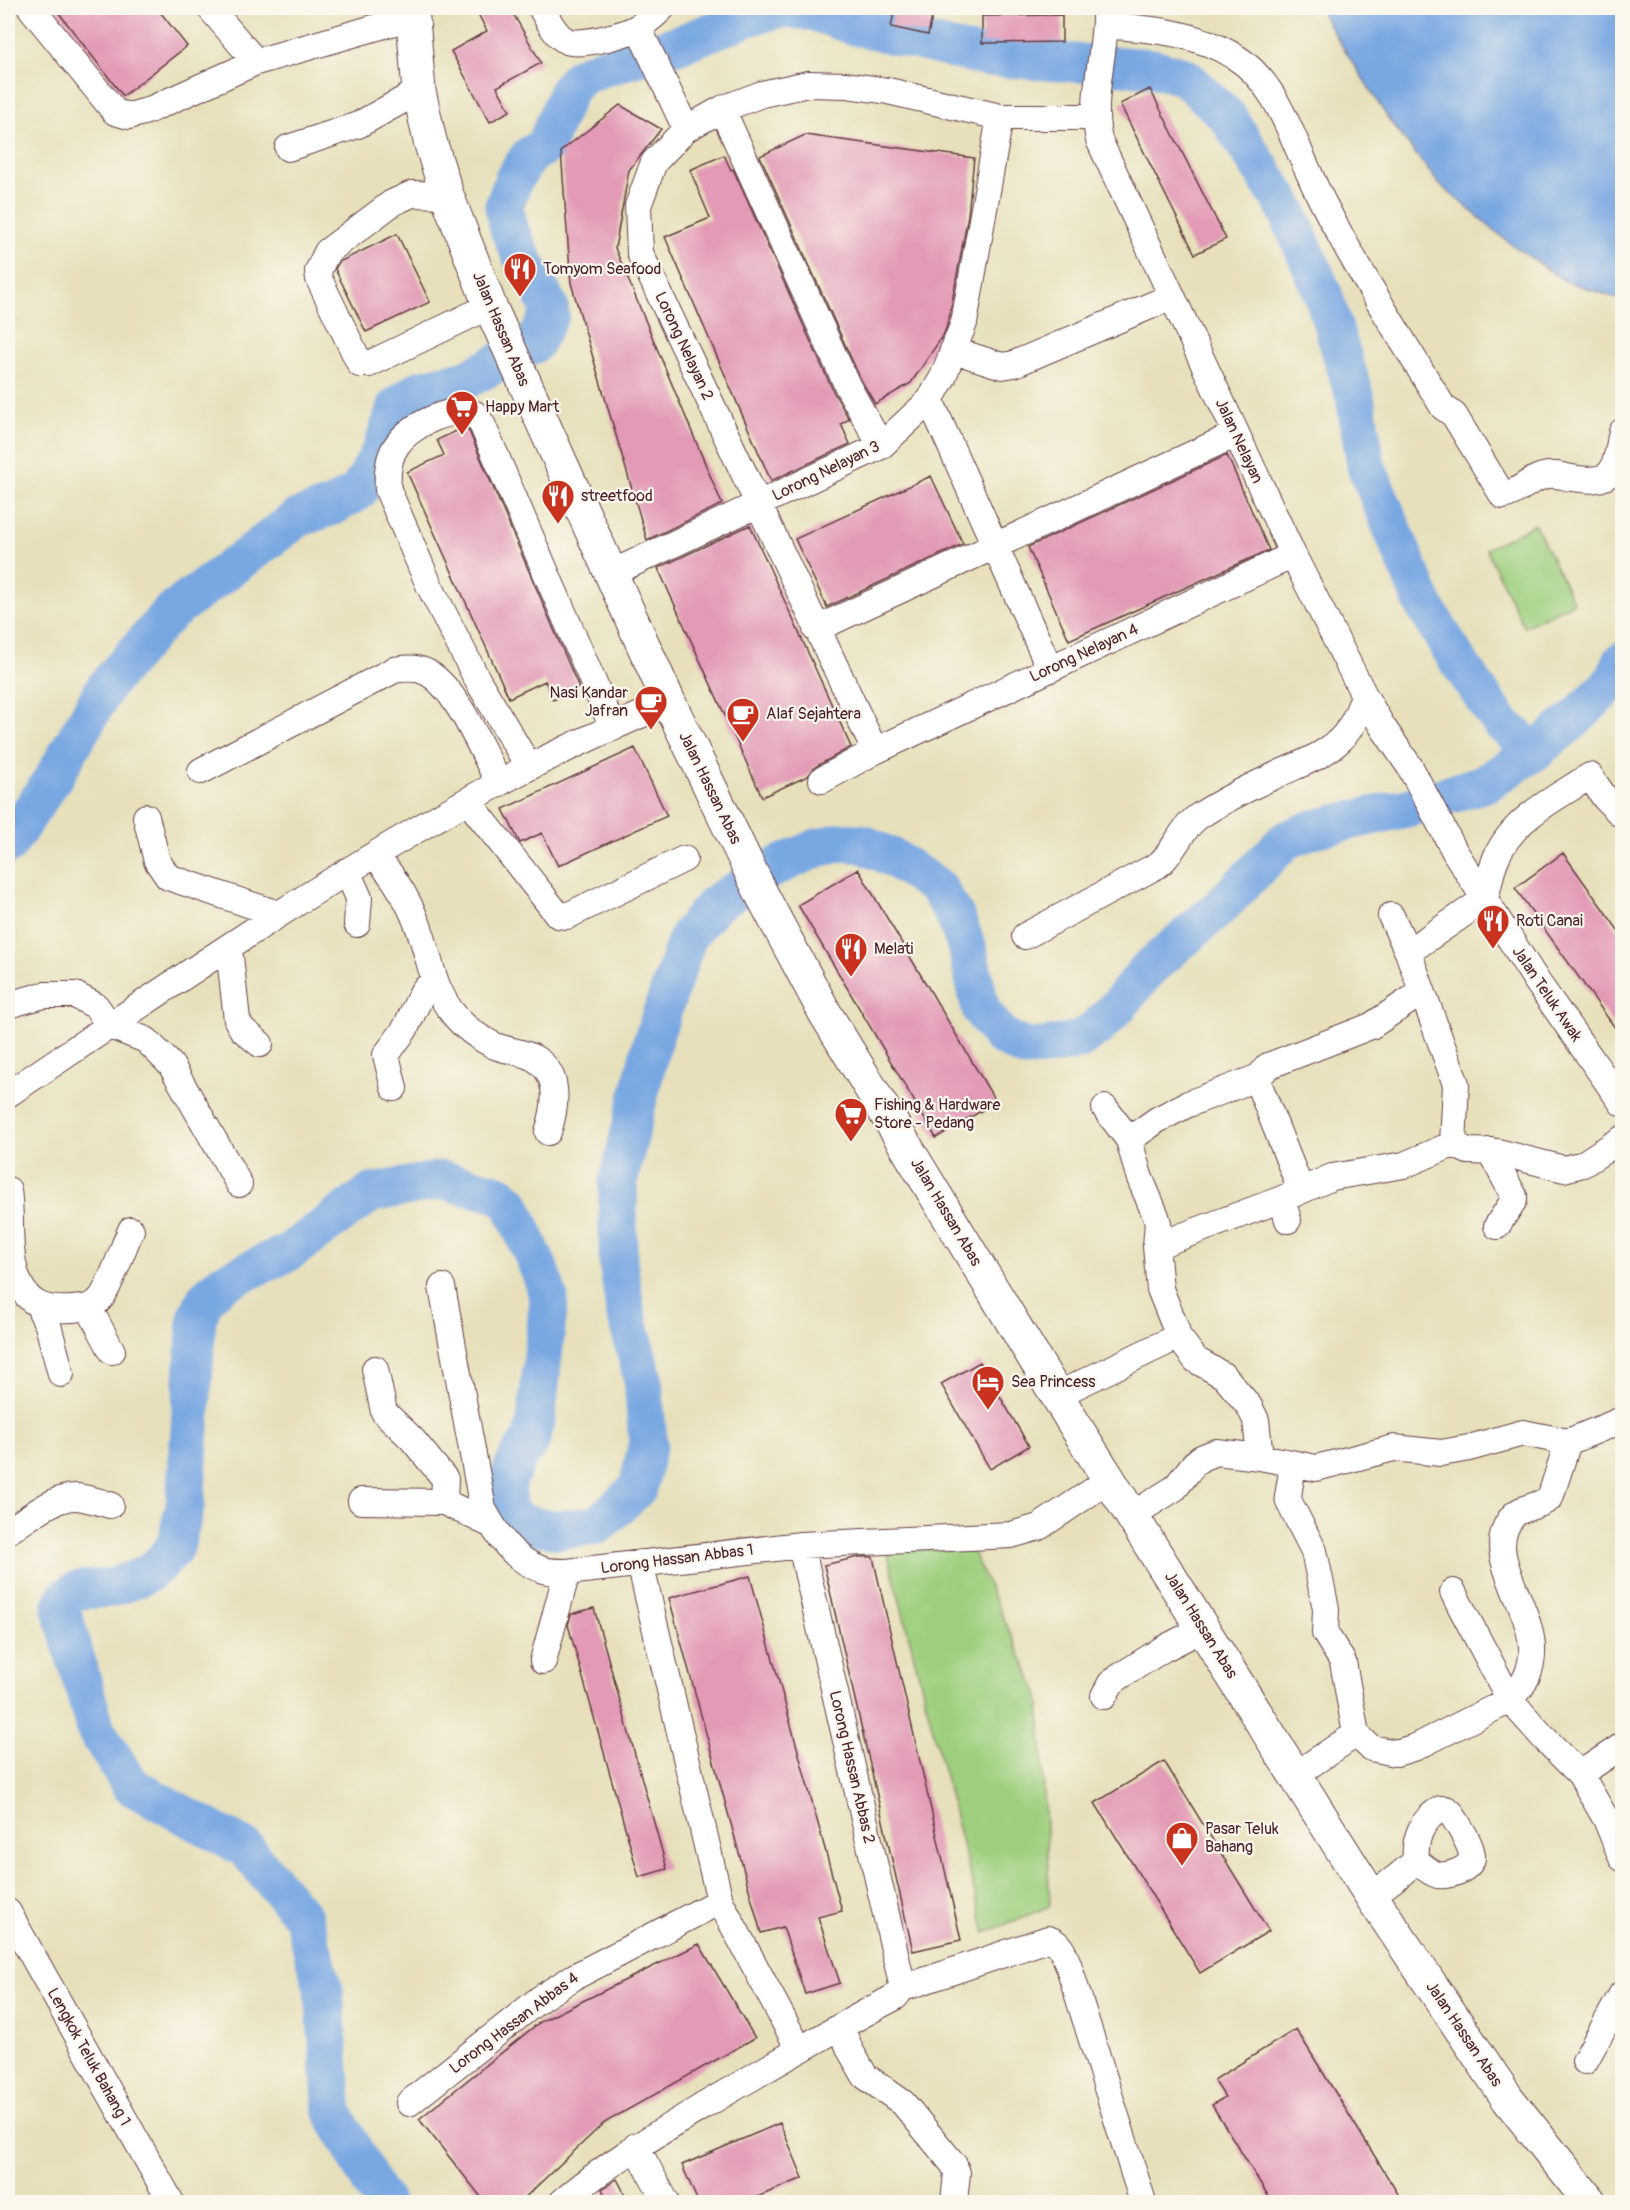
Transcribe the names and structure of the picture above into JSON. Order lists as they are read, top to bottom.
{
  "streets": {
    "main road": ["Jalan Hassan Abas"],
    "street": [
      "Lorong Nelayan 2",
      "Jalan Nelayan",
      "Lorong Nelayan 3",
      "Lorong Nelayan 4",
      "Jalan Teluk Awak",
      "Lorong Hassan Abbas 1",
      "Lorong Hassan Abbas 2",
      "Lorong Hassan Abbas 4",
      "Lengkok Teluk Bahang 1"
    ]
  },
  "crossings": [
    ["Jalan Hassan Abas", "Lorong Nelayan 3"],
    ["Jalan Hassan Abas", "Lorong Hassan Abbas 1"],
    ["Lorong Nelayan 2", "Jalan Nelayan"],
    ["Lorong Nelayan 2", "Lorong Nelayan 3"],
    ["Lorong Nelayan 2", "Lorong Nelayan 4"],
    ["Jalan Nelayan", "Lorong Nelayan 4"],
    ["Jalan Nelayan", "Jalan Teluk Awak"],
    ["Lorong Hassan Abbas 1", "Lorong Hassan Abbas 2"]
  ],
  "places": {
    "restaurant": [
      "Tomyom Seafood",
      "streetfood",
      "Roti Canai",
      "Melati"
    ],
    "supermarket": ["Happy Mart", "Fishing & Hardware Store - Pedang"],
    "cafe": ["Nasi Kandar Jafran", "Alaf Sejahtera"],
    "hotel": ["Sea Princess"],
    "shop": ["Pasar Teluk Bahang"]
  }
}
